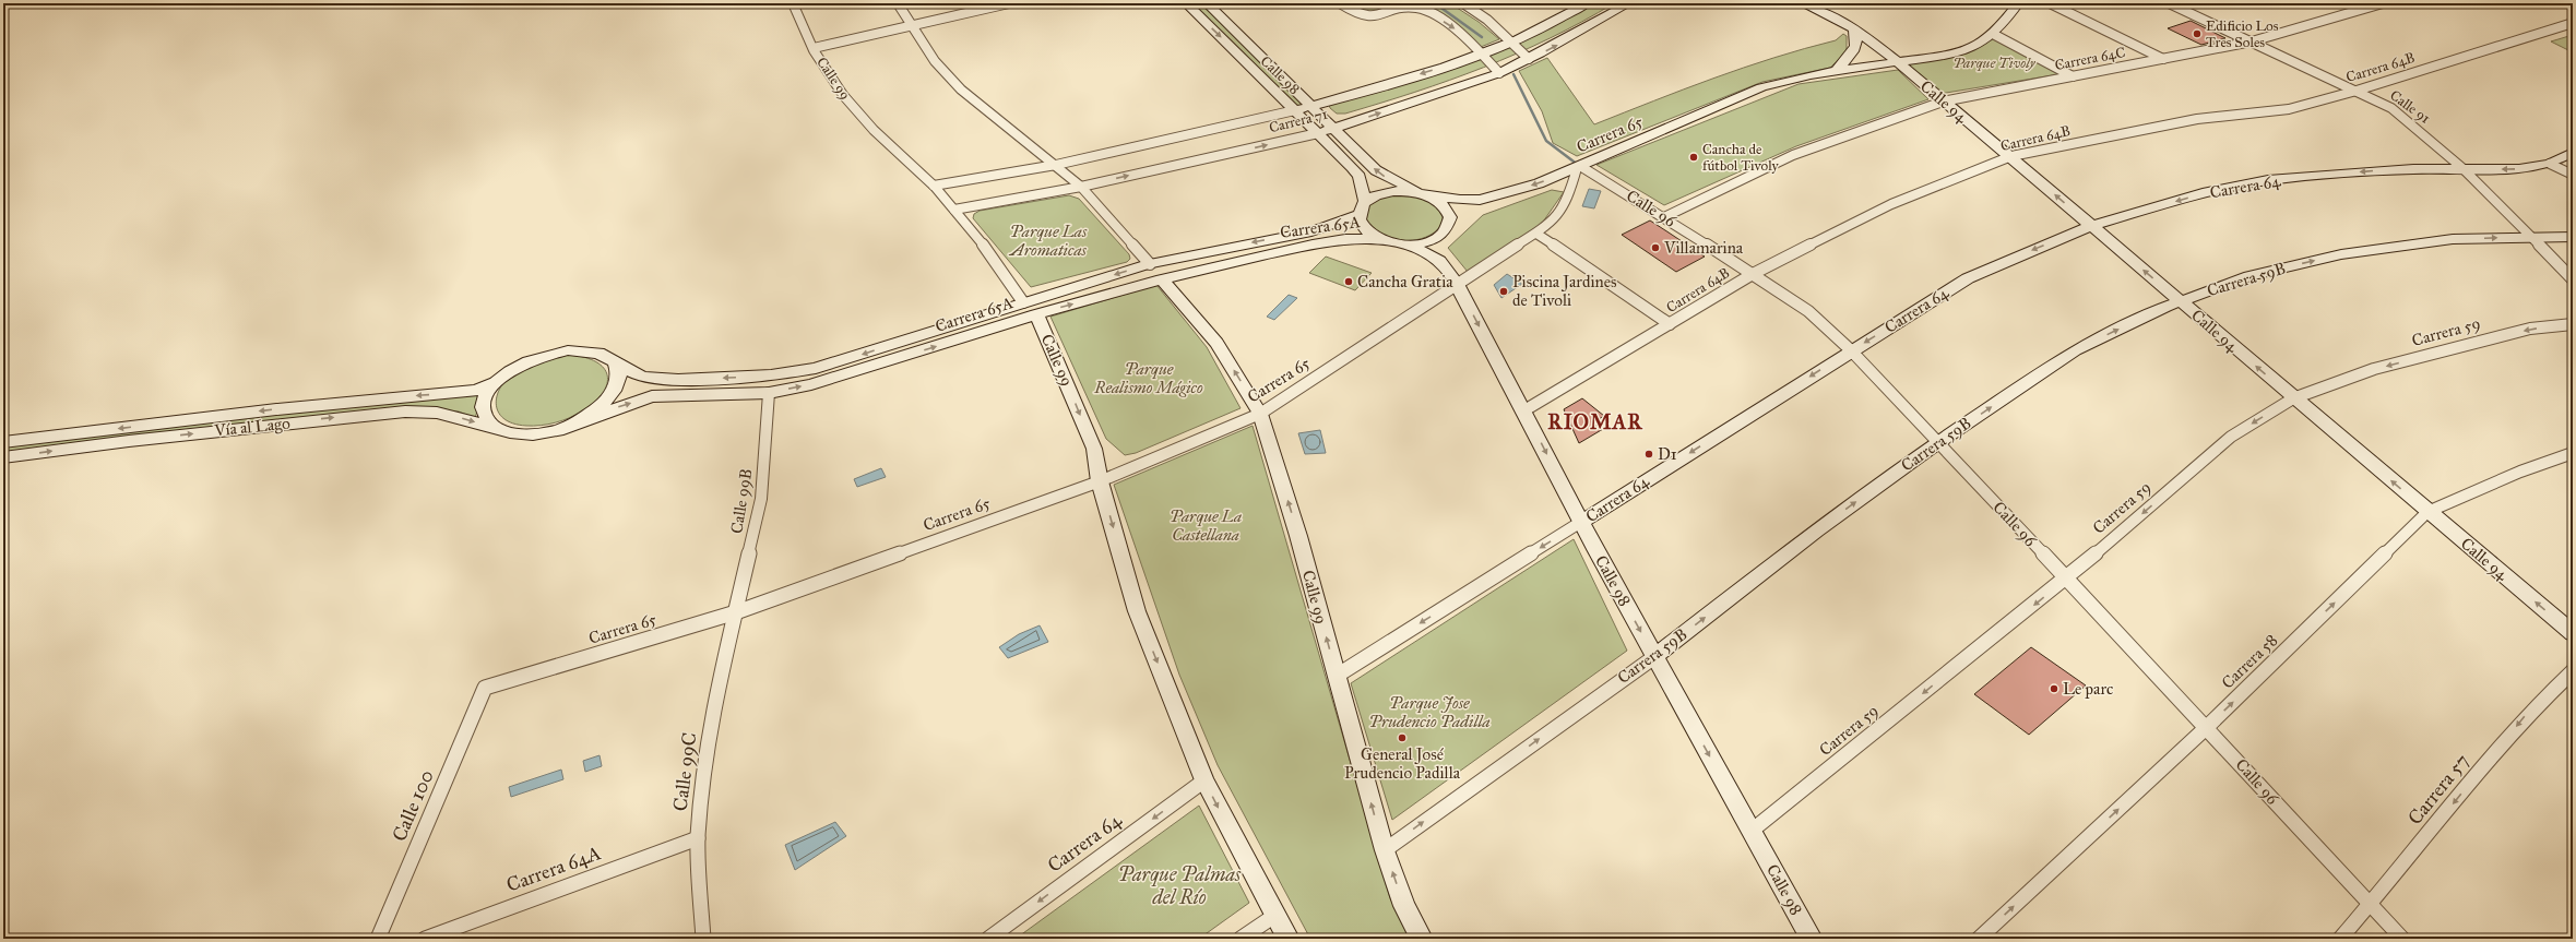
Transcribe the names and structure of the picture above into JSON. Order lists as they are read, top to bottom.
{
  "streets": {
    "street": [
      "Carrera 64C",
      "Carrera 64B",
      "Calle 98",
      "Calle 99",
      "Calle 94",
      "Calle 91",
      "Carrera 71",
      "Carrera 65",
      "Carrera 64",
      "Calle 96",
      "Carrera 65A",
      "Carrera 59B",
      "Carrera 59",
      "Vía al Lago",
      "Calle 99B",
      "Carrera 58",
      "Calle 99C",
      "Carrera 57",
      "Calle 100",
      "Carrera 64A"
    ]
  },
  "crossings": [
    ["Carrera 64C", "Calle 94"],
    ["Carrera 64C", "Calle 91"],
    ["Carrera 64C", "Calle 96"],
    ["Carrera 64B", "Calle 98"],
    ["Carrera 64B", "Calle 94"],
    ["Carrera 64B", "Calle 91"],
    ["Carrera 64B", "Calle 96"],
    ["Calle 98", "Carrera 71"],
    ["Calle 98", "Carrera 65"],
    ["Calle 98", "Carrera 64"],
    ["Calle 98", "Carrera 65A"],
    ["Calle 98", "Carrera 59B"],
    ["Calle 98", "Carrera 59"],
    ["Calle 99", "Carrera 71"],
    ["Calle 99", "Carrera 65"],
    ["Calle 99", "Carrera 64"],
    ["Calle 99", "Carrera 65A"],
    ["Calle 99", "Carrera 59B"],
    ["Calle 94", "Carrera 65"],
    ["Calle 94", "Carrera 64"],
    ["Calle 94", "Carrera 59B"],
    ["Calle 94", "Carrera 59"],
    ["Calle 94", "Carrera 58"],
    ["Calle 91", "Carrera 64"],
    ["Calle 91", "Carrera 59B"],
    ["Carrera 65", "Calle 96"],
    ["Carrera 65", "Calle 99B"],
    ["Carrera 65", "Calle 99C"],
    ["Carrera 65", "Calle 100"],
    ["Carrera 64", "Calle 96"],
    ["Calle 96", "Carrera 59B"],
    ["Calle 96", "Carrera 59"],
    ["Calle 96", "Carrera 58"],
    ["Calle 96", "Carrera 57"],
    ["Carrera 65A", "Vía al Lago"],
    ["Carrera 65A", "Calle 99B"],
    ["Calle 99B", "Calle 99C"],
    ["Calle 99C", "Carrera 64A"]
  ],
  "one_way": [
    "Calle 94",
    "Carrera 64",
    "Carrera 59B",
    "Carrera 59",
    "Carrera 58",
    "Carrera 57"
  ],
  "districts": ["RIOMAR"],
  "parks": [
    "Parque Tivoly",
    "Parque Las Aromaticas",
    "Parque Realismo Mágico",
    "Parque La Castellana",
    "Parque Jose Prudencio Padilla",
    "Parque Palmas del Río"
  ],
  "places": [
    "Edificio Los Tres Soles",
    "Cancha de fútbol Tivoly",
    "Villamarina",
    "Cancha Gratia",
    "Piscina Jardines de Tivoli",
    "D1",
    "Le parc",
    "General José Prudencio Padilla"
  ]
}
